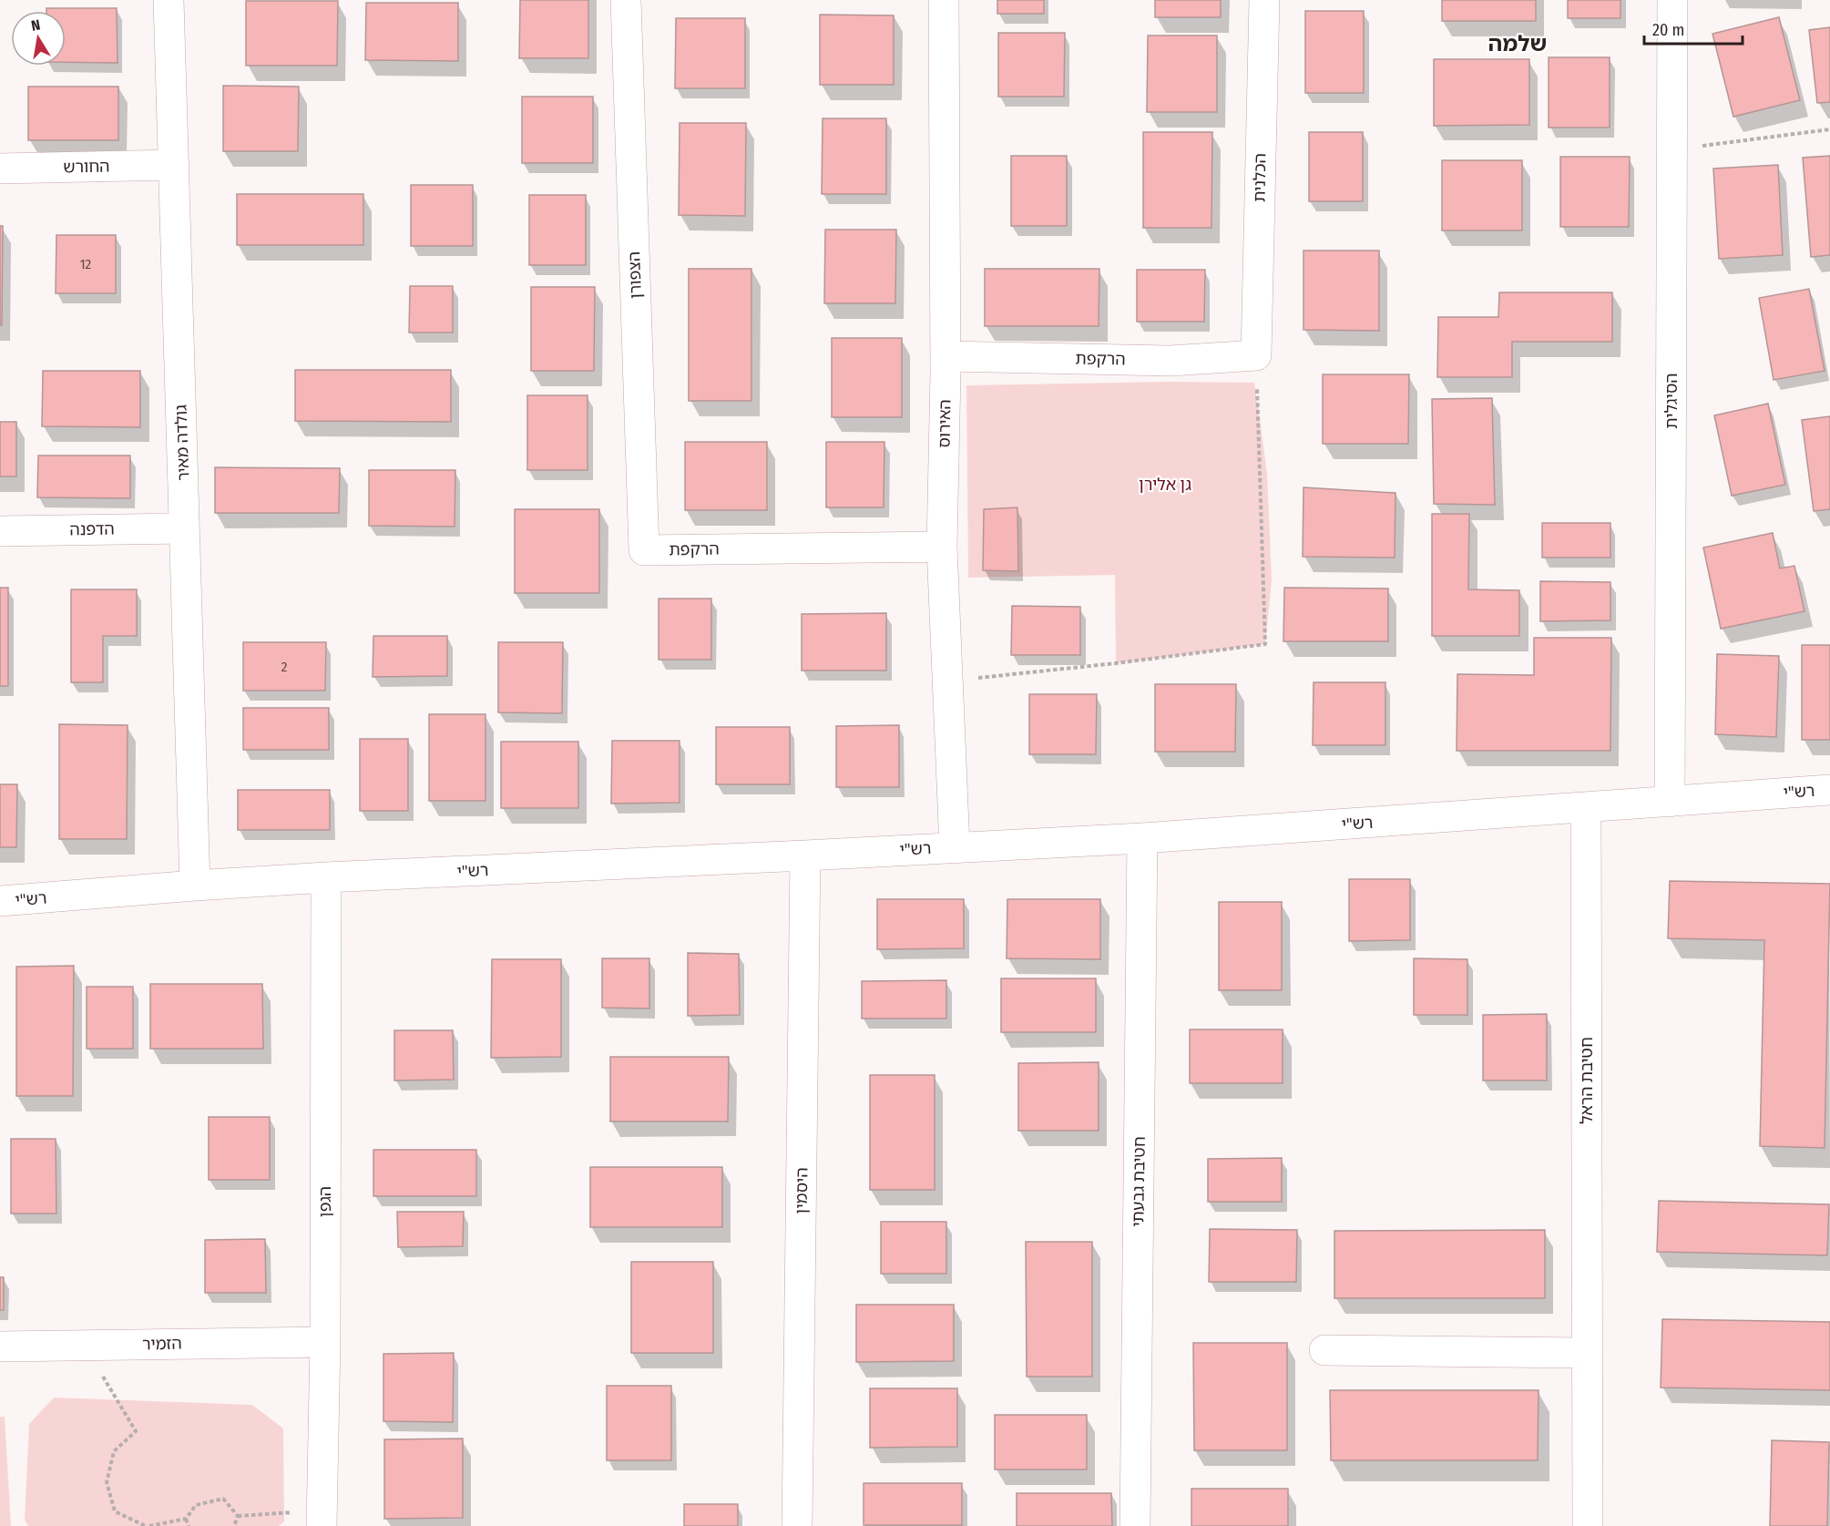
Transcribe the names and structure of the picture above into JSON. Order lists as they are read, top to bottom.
{
  "streets": {
    "street": [
      "החורש",
      "הכלנית",
      "הצפורן",
      "הרקפת",
      "הסיגלית",
      "האירוס",
      "גולדה מאיר",
      "הדפנה",
      "רש\"י",
      "חטיבת הראל",
      "חטיבת גבעתי",
      "היסמין",
      "הגפן",
      "הזמיר"
    ]
  },
  "crossings": [
    ["החורש", "גולדה מאיר"],
    ["הכלנית", "הרקפת"],
    ["הצפורן", "הרקפת"],
    ["הרקפת", "האירוס"],
    ["הסיגלית", "רש\"י"],
    ["האירוס", "רש\"י"],
    ["גולדה מאיר", "הדפנה"],
    ["גולדה מאיר", "רש\"י"],
    ["רש\"י", "חטיבת הראל"],
    ["רש\"י", "חטיבת גבעתי"],
    ["רש\"י", "היסמין"],
    ["רש\"י", "הגפן"],
    ["הגפן", "הזמיר"]
  ],
  "districts": ["שלמה"],
  "parks": ["גן אלירן"],
  "house_numbers": ["12", "2"],
  "scale_bar": "20 m",
  "north": "top"
}
